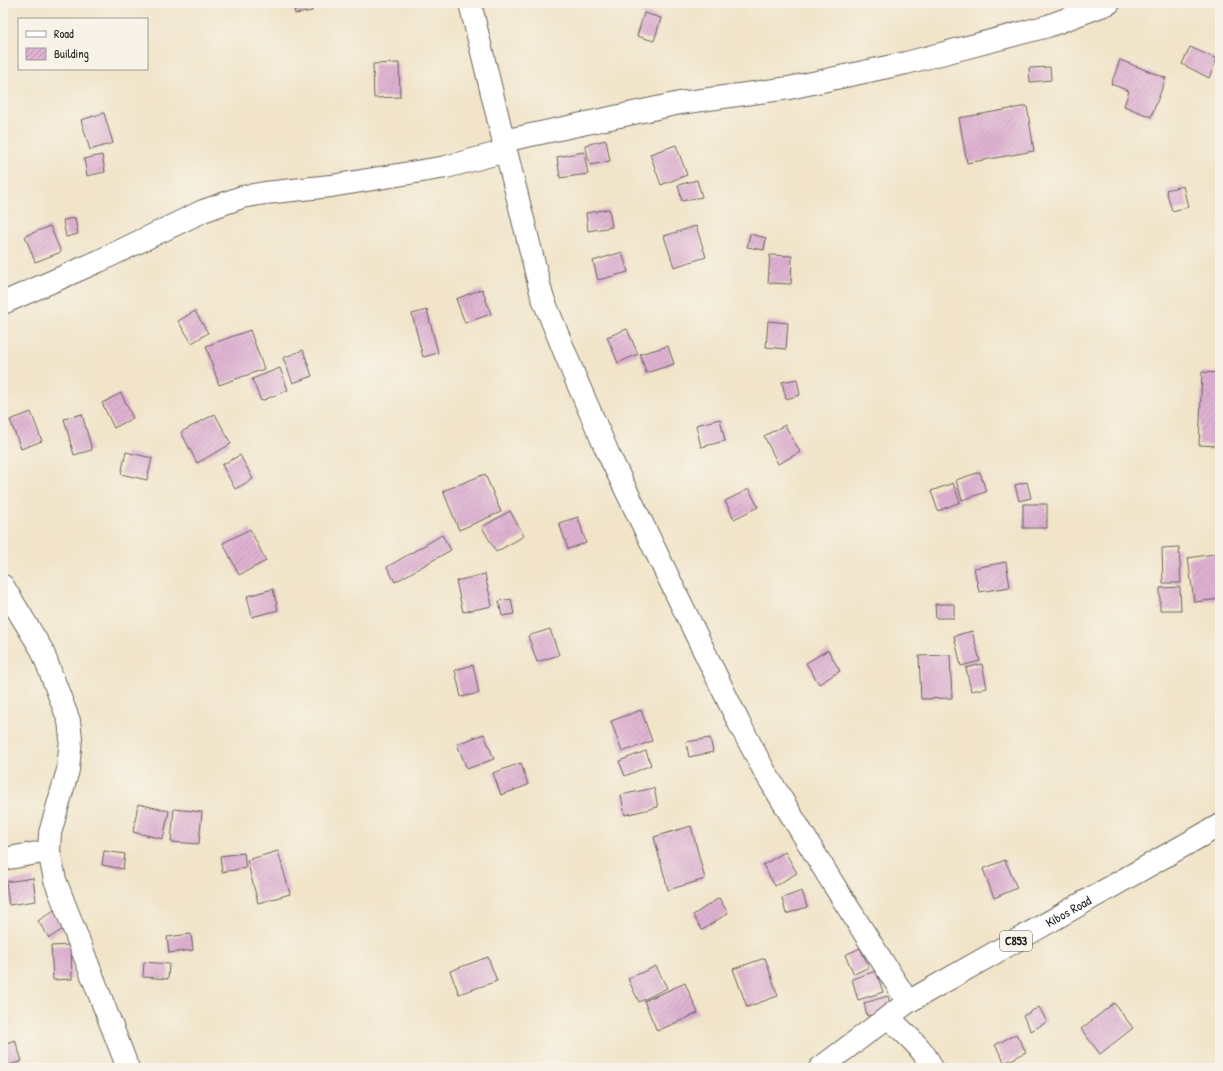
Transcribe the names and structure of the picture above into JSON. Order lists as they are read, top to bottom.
{
  "streets": {
    "street": ["Kibos Road", "C853"]
  },
  "legend": ["Road", "Building"]
}
